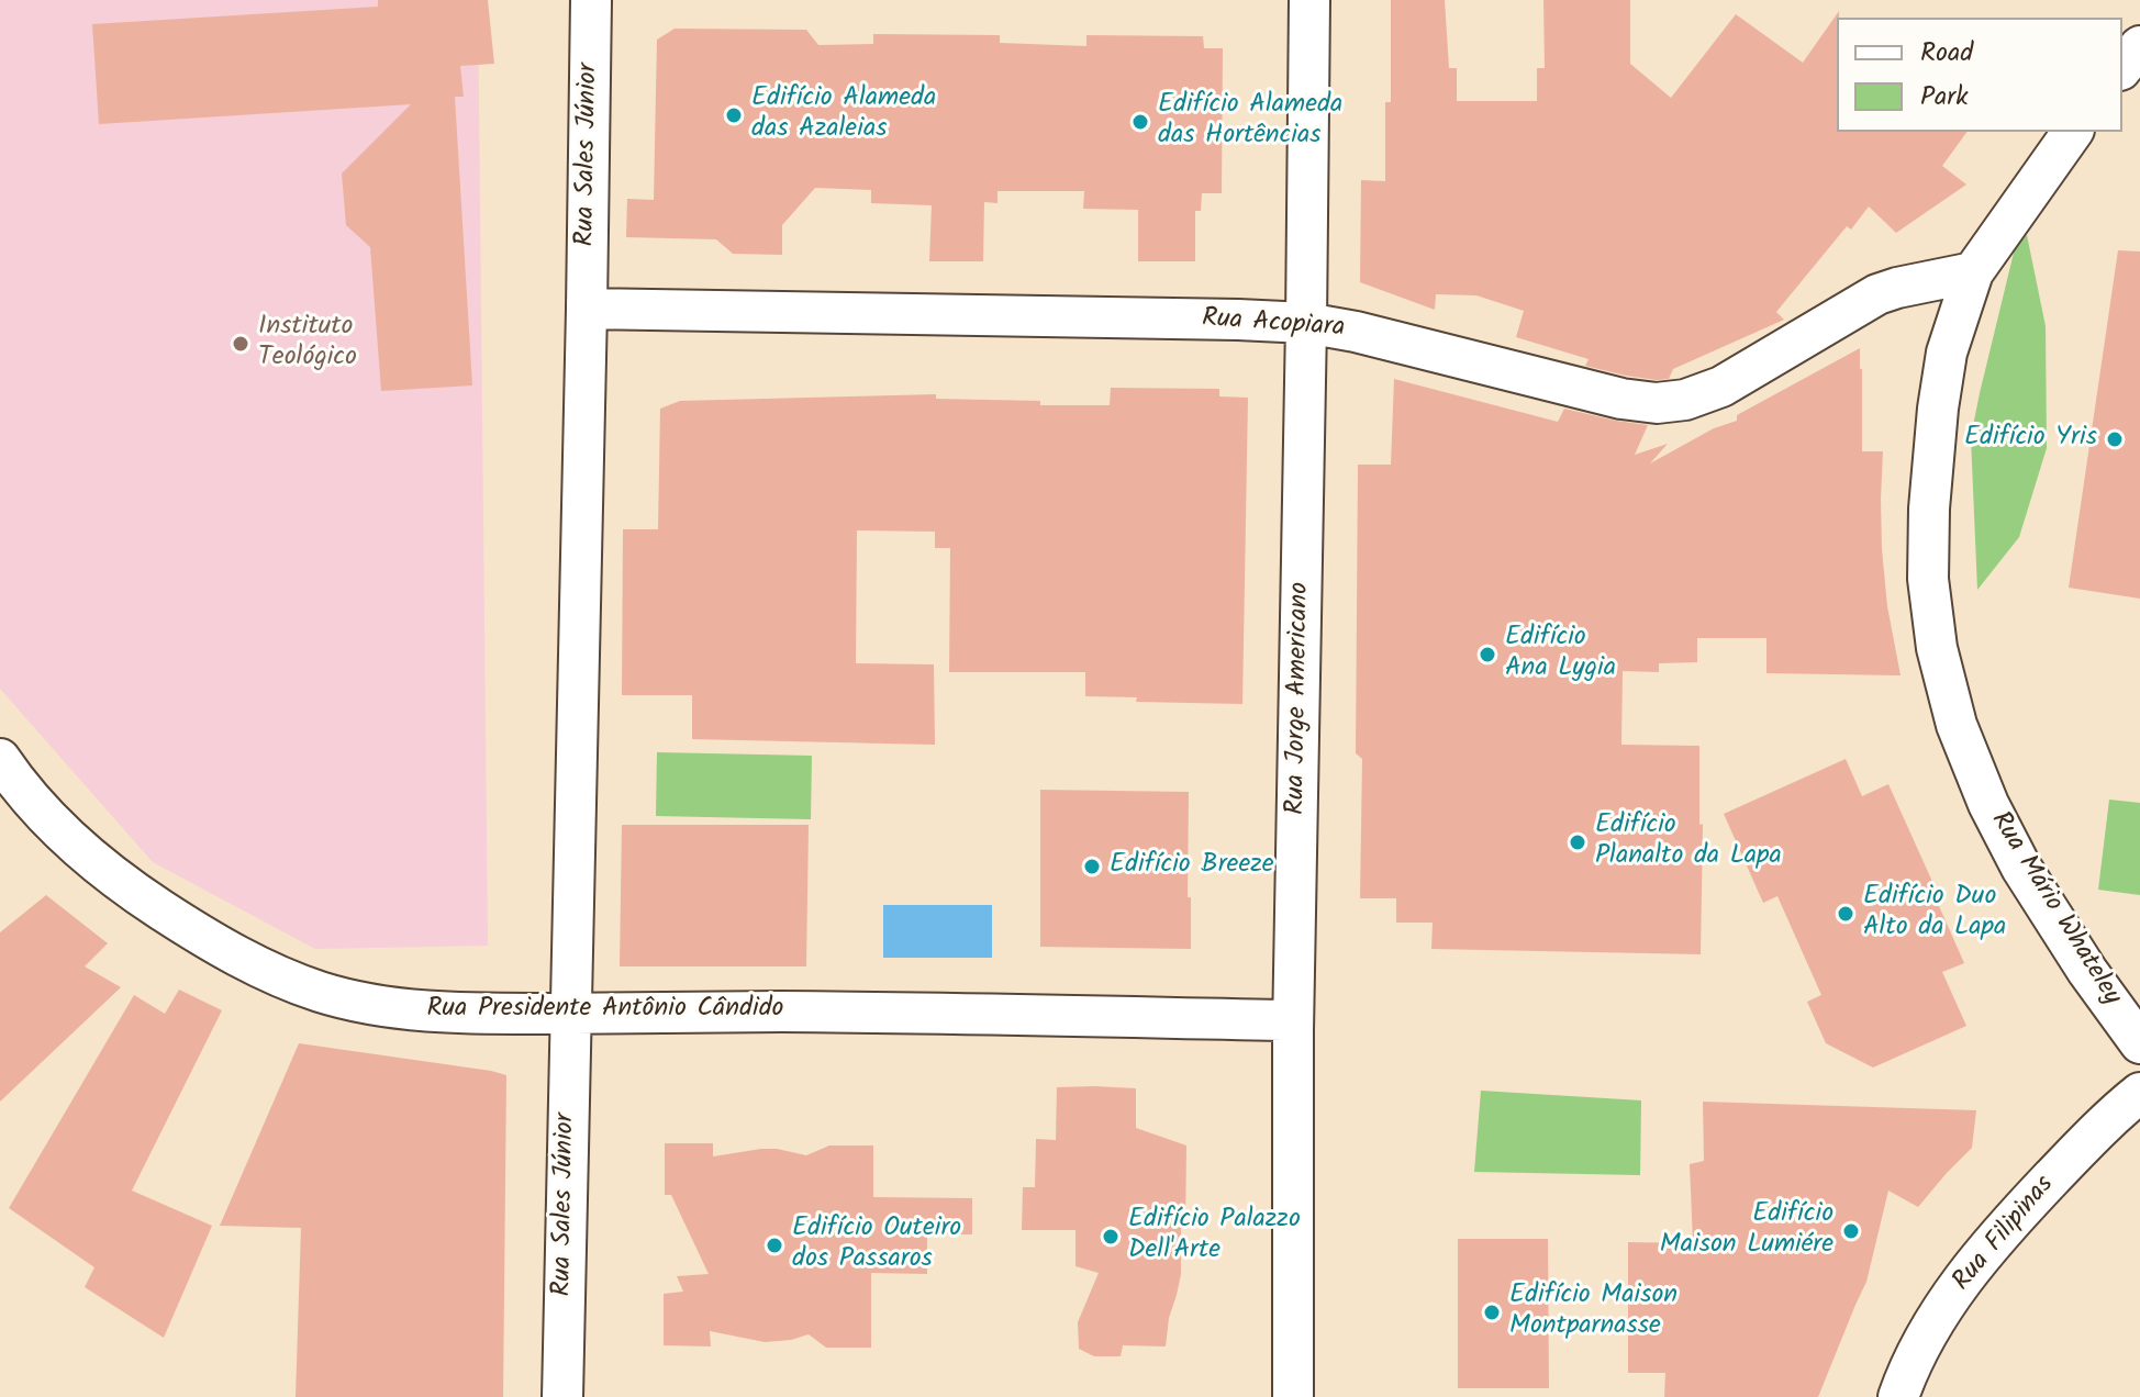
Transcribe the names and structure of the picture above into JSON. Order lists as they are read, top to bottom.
{
  "streets": {
    "street": [
      "Rua Sales Júnior",
      "Rua Acopiara",
      "Rua Jorge Americano",
      "Rua Mário Whateley",
      "Rua Presidente Antônio Cândido",
      "Rua Filipinas"
    ]
  },
  "crossings": [
    ["Rua Sales Júnior", "Rua Acopiara"],
    ["Rua Sales Júnior", "Rua Presidente Antônio Cândido"],
    ["Rua Acopiara", "Rua Jorge Americano"],
    ["Rua Acopiara", "Rua Mário Whateley"],
    ["Rua Jorge Americano", "Rua Presidente Antônio Cândido"]
  ],
  "places": [
    "Edifício Alameda das Azaleias",
    "Edifício Alameda das Hortências",
    "Instituto Teológico",
    "Edifício Yris",
    "Edifício Ana Lygia",
    "Edifício Planalto da Lapa",
    "Edifício Breeze",
    "Edifício Duo Alto da Lapa",
    "Edifício Maison Lumiére",
    "Edifício Palazzo Dell'Arte",
    "Edifício Outeiro dos Passaros",
    "Edifício Maison Montparnasse"
  ],
  "legend": ["Road", "Park"]
}
